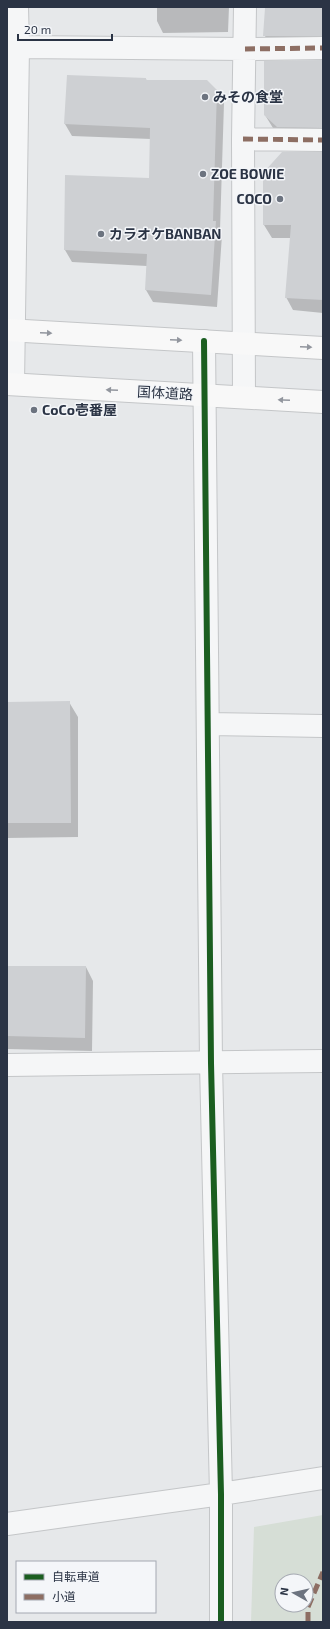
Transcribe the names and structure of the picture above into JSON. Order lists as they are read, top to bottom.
{
  "streets": {
    "street": ["国体道路"]
  },
  "places": [
    "みその食堂",
    "ZOE BOWIE",
    "COCO",
    "カラオケBANBAN",
    "CoCo壱番屋"
  ],
  "legend": ["自転車道", "小道"],
  "scale_bar": "20 m",
  "north": "left"
}
